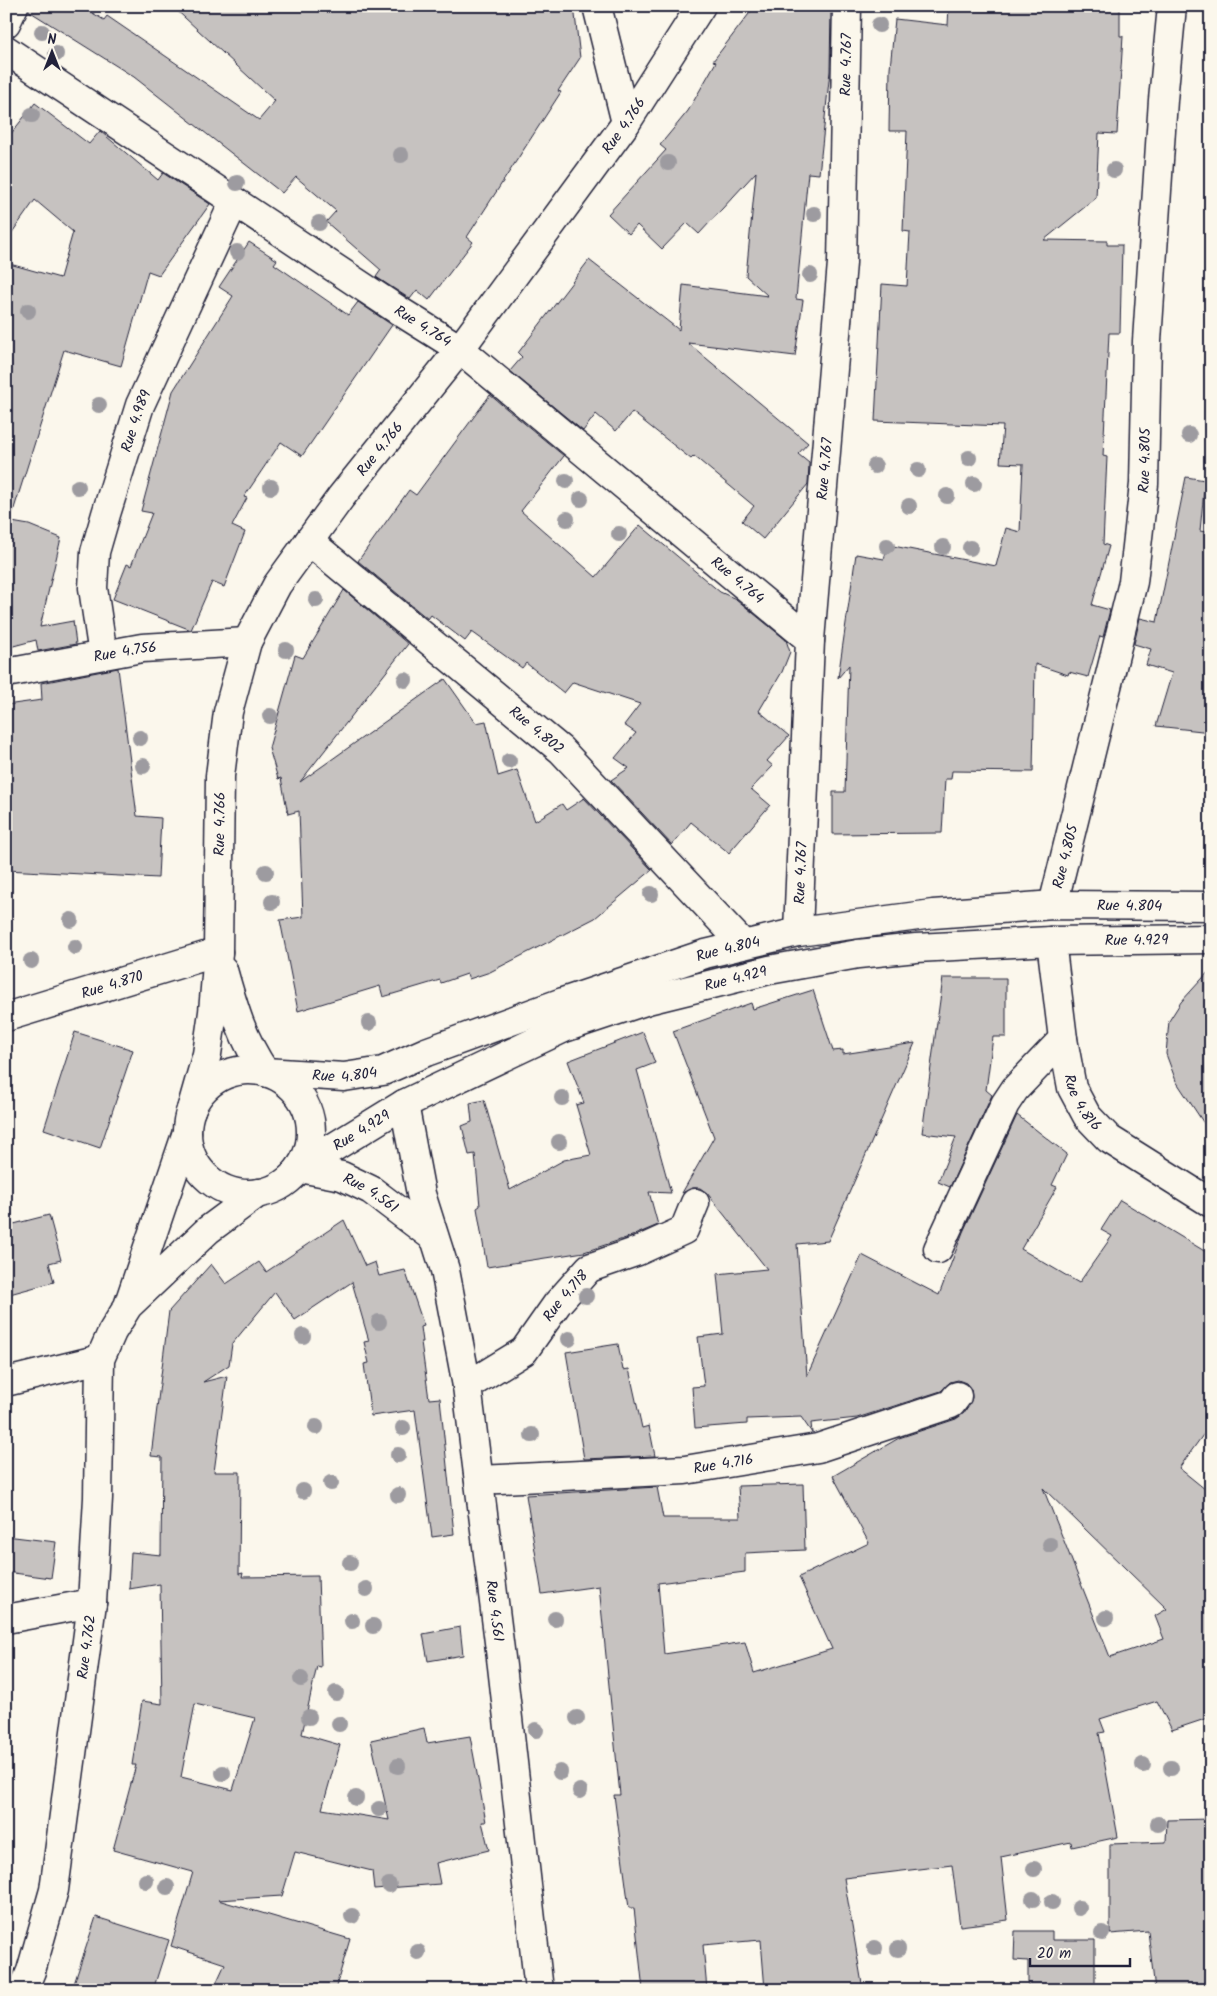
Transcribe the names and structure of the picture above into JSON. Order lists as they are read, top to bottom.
{
  "streets": {
    "street": [
      "Rue 4.767",
      "Rue 4.766",
      "Rue 4.764",
      "Rue 4.989",
      "Rue 4.805",
      "Rue 4.756",
      "Rue 4.802",
      "Rue 4.804",
      "Rue 4.929",
      "Rue 4.870",
      "Rue 4.816",
      "Rue 4.561",
      "Rue 4.718",
      "Rue 4.716",
      "Rue 4.762"
    ]
  },
  "crossings": [
    ["Rue 4.767", "Rue 4.764"],
    ["Rue 4.767", "Rue 4.804"],
    ["Rue 4.766", "Rue 4.764"],
    ["Rue 4.766", "Rue 4.756"],
    ["Rue 4.766", "Rue 4.802"],
    ["Rue 4.766", "Rue 4.804"],
    ["Rue 4.766", "Rue 4.929"],
    ["Rue 4.766", "Rue 4.870"],
    ["Rue 4.766", "Rue 4.561"],
    ["Rue 4.764", "Rue 4.989"],
    ["Rue 4.989", "Rue 4.756"],
    ["Rue 4.805", "Rue 4.804"],
    ["Rue 4.802", "Rue 4.804"],
    ["Rue 4.804", "Rue 4.929"],
    ["Rue 4.804", "Rue 4.561"],
    ["Rue 4.929", "Rue 4.816"],
    ["Rue 4.929", "Rue 4.561"],
    ["Rue 4.561", "Rue 4.718"],
    ["Rue 4.561", "Rue 4.716"]
  ],
  "scale_bar": "20 m",
  "north": "top"
}
